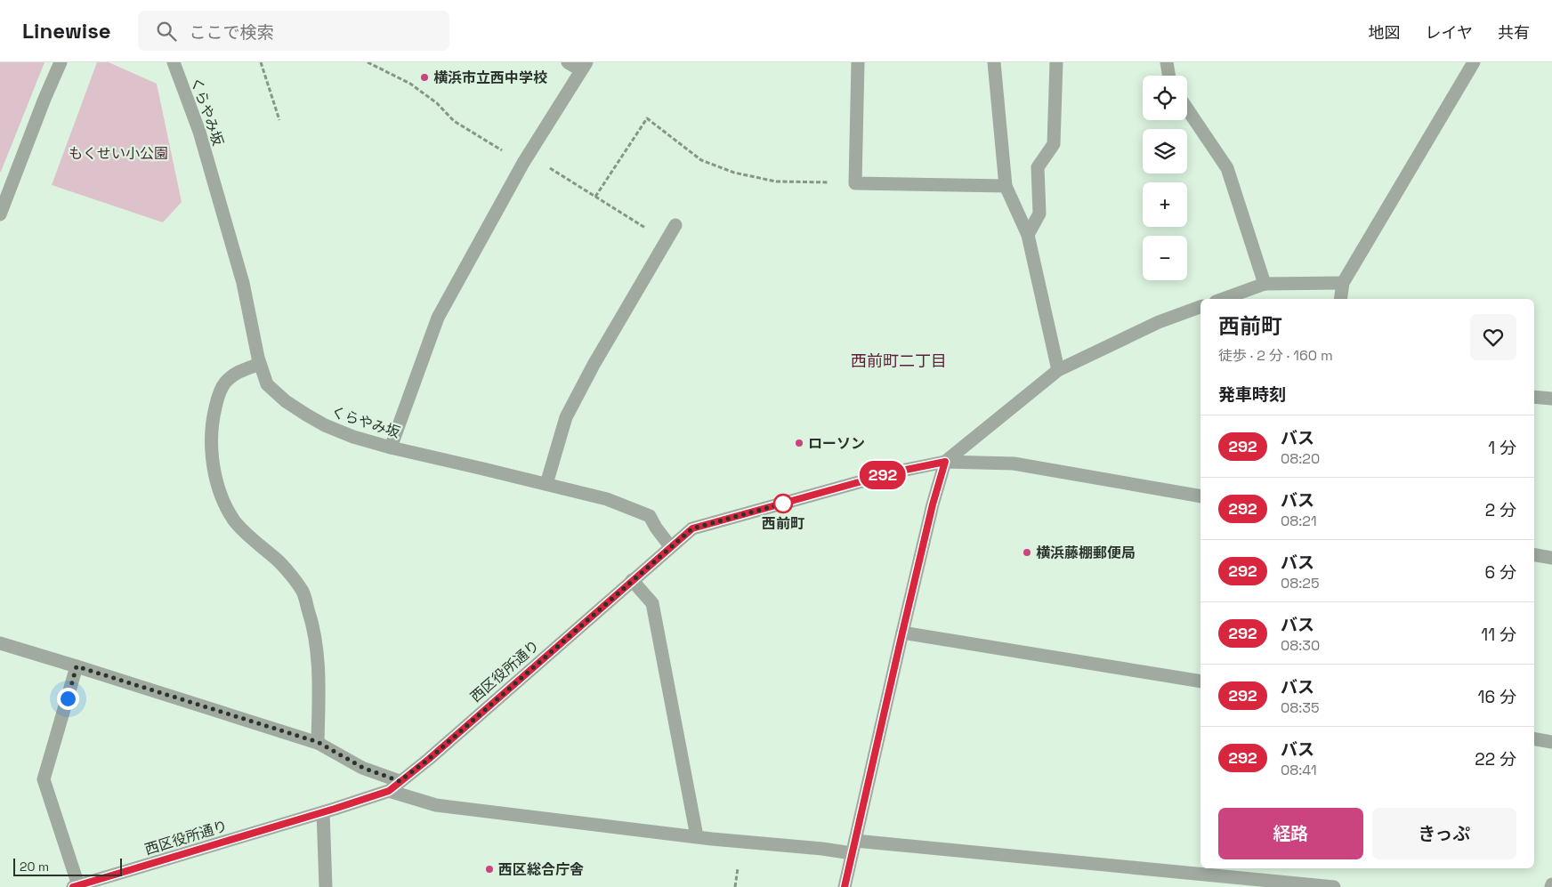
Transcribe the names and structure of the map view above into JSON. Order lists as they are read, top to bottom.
{
  "streets": {
    "street": ["くらやみ坂", "西区役所通り"]
  },
  "crossings": [
    ["くらやみ坂", "西区役所通り"]
  ],
  "districts": ["西前町二丁目"],
  "parks": ["もくせい小公園"],
  "places": [
    "横浜市立西中学校",
    "ローソン",
    "西前町",
    "横浜藤棚郵便局",
    "西区総合庁舎"
  ],
  "lines": ["bus line 292"],
  "scale_bar": "20 m",
  "page": {
    "header": "Linewise",
    "search": "ここで検索",
    "nav": ["地図", "レイヤ", "共有"],
    "on_map": "292",
    "map_buttons": ["+", "−"],
    "heading": [
      ["西前町", "徒歩 · 2 分 · 160 m"],
      "発車時刻"
    ],
    "list": [
      {
        "mark": "292",
        "name": "バス",
        "note": "08:20",
        "value": "1 分"
      },
      {
        "mark": "292",
        "name": "バス",
        "note": "08:21",
        "value": "2 分"
      },
      {
        "mark": "292",
        "name": "バス",
        "note": "08:25",
        "value": "6 分"
      },
      {
        "mark": "292",
        "name": "バス",
        "note": "08:30",
        "value": "11 分"
      },
      {
        "mark": "292",
        "name": "バス",
        "note": "08:35",
        "value": "16 分"
      },
      {
        "mark": "292",
        "name": "バス",
        "note": "08:41",
        "value": "22 分"
      }
    ],
    "buttons": ["経路", "きっぷ"],
    "scale": "20 m"
  }
}
